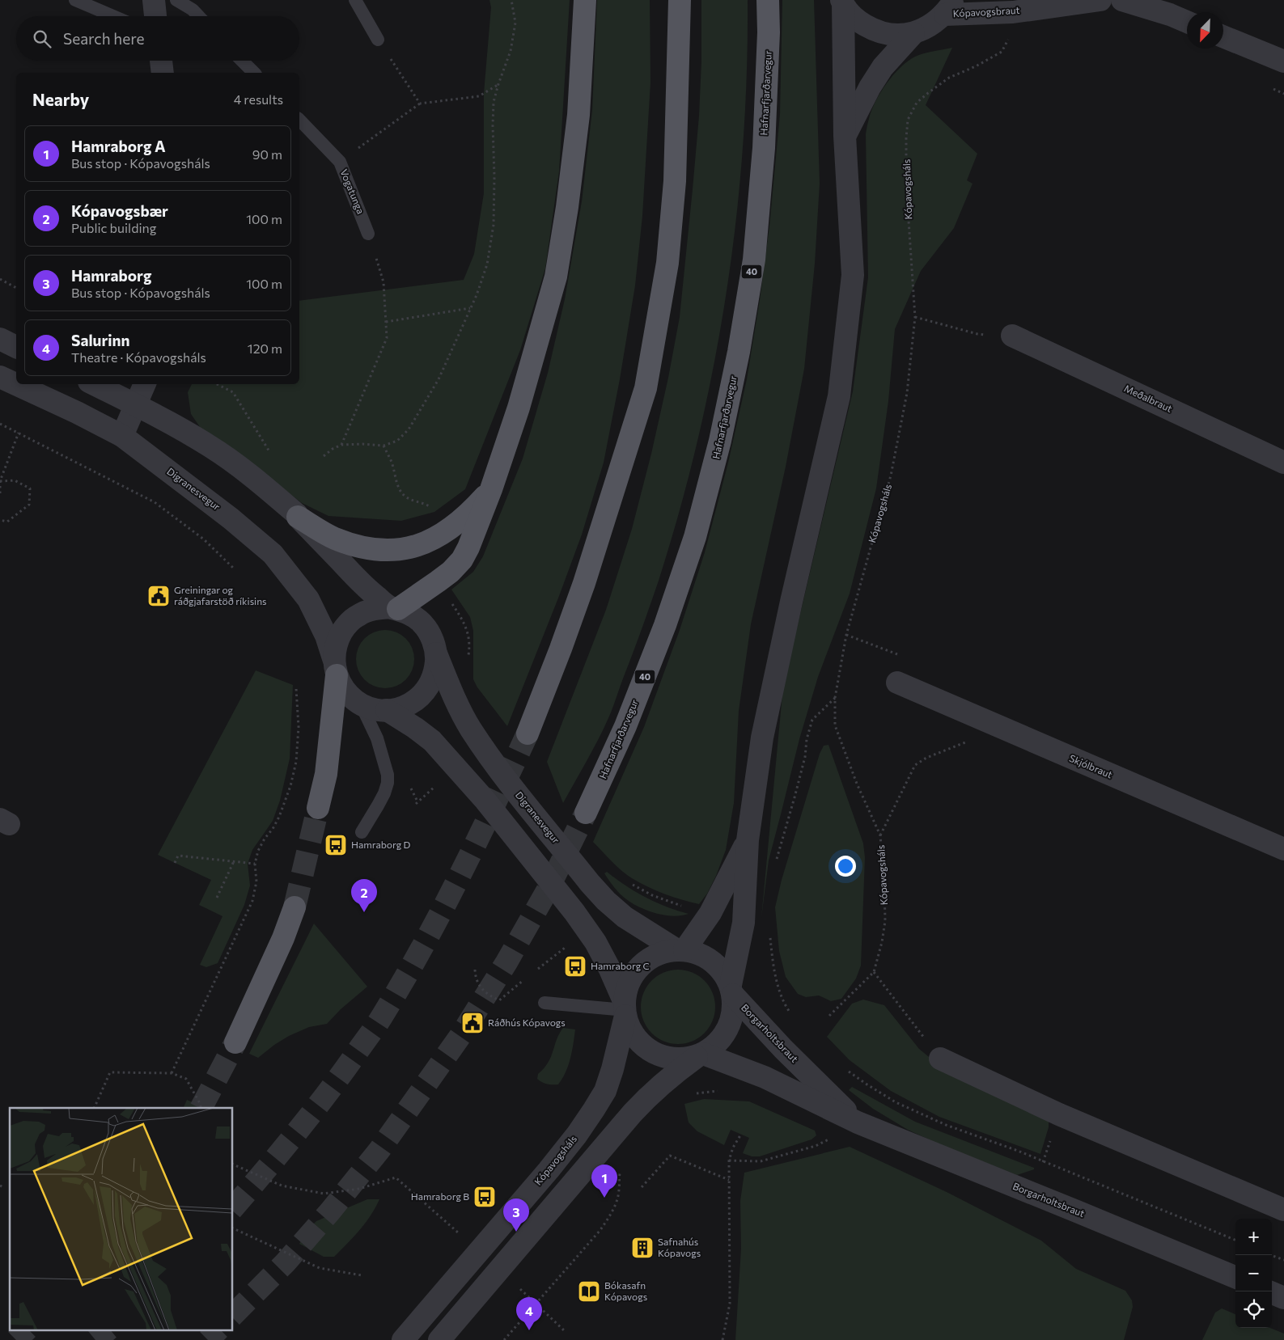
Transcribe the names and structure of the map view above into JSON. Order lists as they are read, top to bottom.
{
  "streets": {
    "main road": ["Hafnarfjarðarvegur", "40"],
    "street": [
      "Kópavogsbraut",
      "Kópavogsháls",
      "Meðalbraut",
      "Digranesvegur",
      "Skjólbraut",
      "Borgarholtsbraut"
    ],
    "lane": ["Vogatunga"]
  },
  "crossings": [
    ["Kópavogsháls", "Digranesvegur"],
    ["Kópavogsháls", "Borgarholtsbraut"],
    ["Digranesvegur", "Borgarholtsbraut"]
  ],
  "places": {
    "public building": ["Greiningar og ráðgjafarstöð ríkisins", "Ráðhús Kópavogs"],
    "bus stop": ["Hamraborg D", "Hamraborg C", "Hamraborg B"],
    "building": ["Safnahús Kópavogs"],
    "library": ["Bókasafn Kópavogs"]
  },
  "north": "bottom left",
  "page": {
    "search": "Search here",
    "heading": ["Nearby", "4 results"],
    "list": [
      {
        "mark": "1",
        "name": "Hamraborg A",
        "note": "Bus stop · Kópavogsháls",
        "value": "90 m"
      },
      {
        "mark": "2",
        "name": "Kópavogsbær",
        "note": "Public building",
        "value": "100 m"
      },
      {
        "mark": "3",
        "name": "Hamraborg",
        "note": "Bus stop · Kópavogsháls",
        "value": "100 m"
      },
      {
        "mark": "4",
        "name": "Salurinn",
        "note": "Theatre · Kópavogsháls",
        "value": "120 m"
      }
    ],
    "pins": [
      "2",
      "1",
      "3",
      "4"
    ],
    "map_buttons": ["+", "−"]
  }
}
